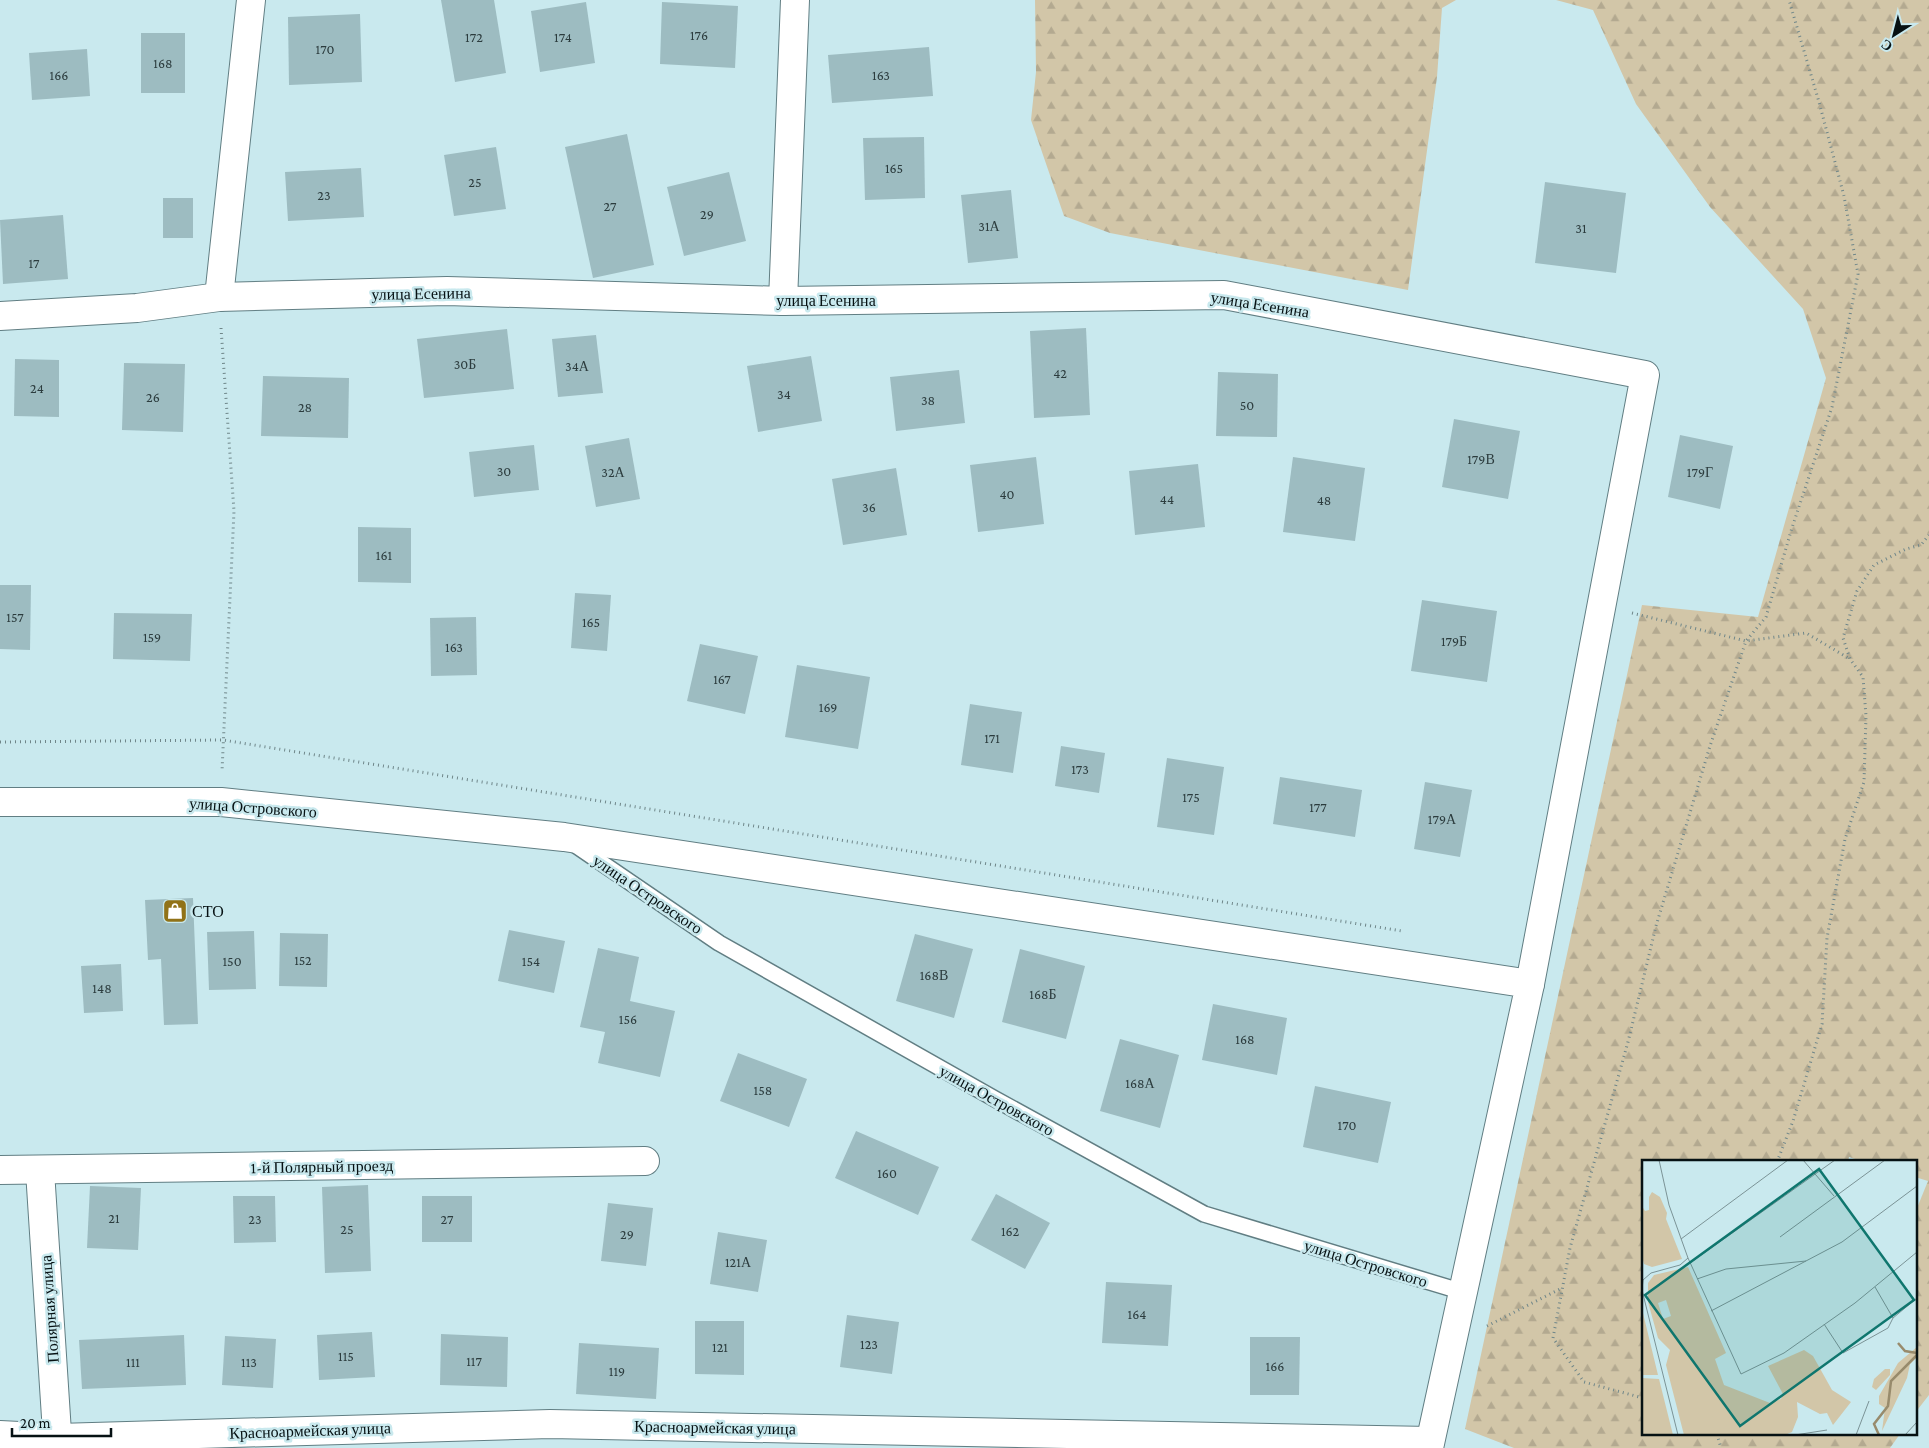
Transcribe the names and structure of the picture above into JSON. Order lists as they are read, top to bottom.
{
  "streets": {
    "street": [
      "улица Есенина",
      "улица Островского",
      "1-й Полярный проезд",
      "Полярная улица",
      "Красноармейская улица"
    ]
  },
  "crossings": [
    ["1-й Полярный проезд", "Полярная улица"],
    ["Полярная улица", "Красноармейская улица"]
  ],
  "places": {
    "shop": ["СТО"]
  },
  "house_numbers": [
    "176",
    "172",
    "174",
    "170",
    "168",
    "166",
    "163",
    "165",
    "25",
    "23",
    "27",
    "29",
    "31А",
    "31",
    "17",
    "30Б",
    "34А",
    "42",
    "24",
    "34",
    "26",
    "38",
    "50",
    "28",
    "179В",
    "30",
    "32А",
    "179Г",
    "40",
    "44",
    "48",
    "36",
    "161",
    "157",
    "165",
    "159",
    "179Б",
    "163",
    "167",
    "169",
    "171",
    "173",
    "175",
    "177",
    "179А",
    "152",
    "150",
    "154",
    "168В",
    "148",
    "168Б",
    "156",
    "168",
    "168А",
    "158",
    "170",
    "160",
    "21",
    "23",
    "27",
    "25",
    "162",
    "29",
    "121А",
    "164",
    "123",
    "121",
    "115",
    "117",
    "111",
    "113",
    "166",
    "119"
  ],
  "scale_bar": "20 m",
  "north": "bottom left"
}
